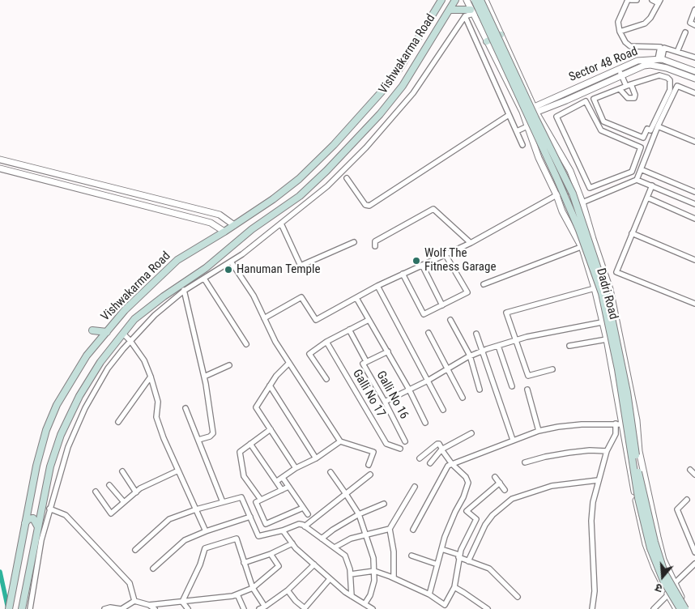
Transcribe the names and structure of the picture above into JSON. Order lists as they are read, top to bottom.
{
  "streets": {
    "main road": ["Vishwakarma Road"],
    "street": [
      "Sector 48 Road",
      "Dadri Road",
      "Galli No 17",
      "Galli No 16"
    ]
  },
  "crossings": [
    ["Sector 48 Road", "Dadri Road"]
  ],
  "places": ["Wolf The Fitness Garage", "Hanuman Temple"],
  "north": "bottom"
}
